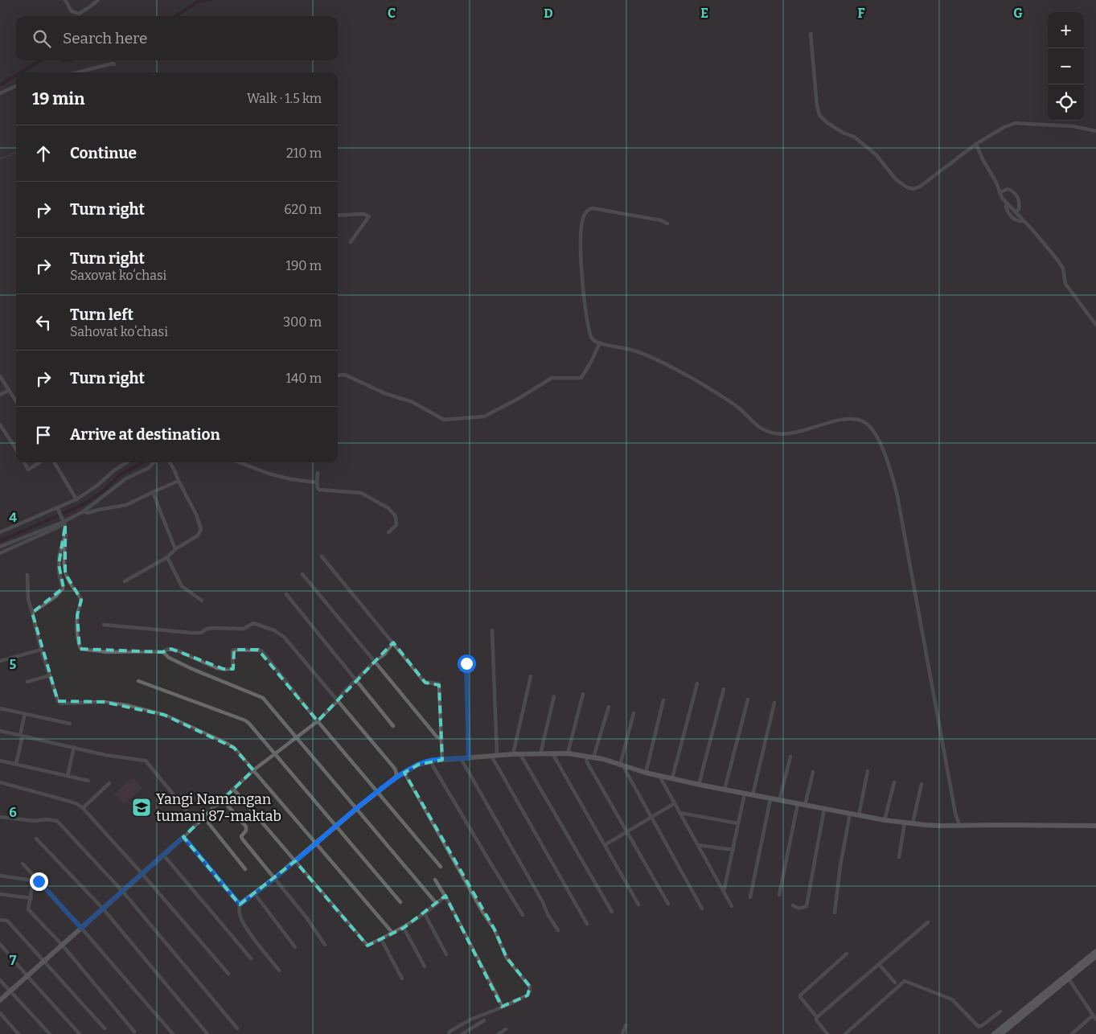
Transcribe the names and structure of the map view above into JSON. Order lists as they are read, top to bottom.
{
  "places": {
    "school or university": ["Yangi Namangan tumani 87-maktab"]
  },
  "page": {
    "map_buttons": ["+", "−"],
    "search": "Search here",
    "heading": ["19 min", "Walk · 1.5 km"],
    "list": [
      ["Continue", "210 m"],
      ["Turn right", "620 m"],
      ["Turn right", "Saxovat koʻchasi", "190 m"],
      ["Turn left", "Sahovat koʻchasi", "300 m"],
      ["Turn right", "140 m"],
      "Arrive at destination"
    ]
  },
  "grid": {
    "columns": [
      "C",
      "D",
      "E",
      "F",
      "G"
    ],
    "rows": [
      "4",
      "5",
      "6",
      "7"
    ]
  }
}
